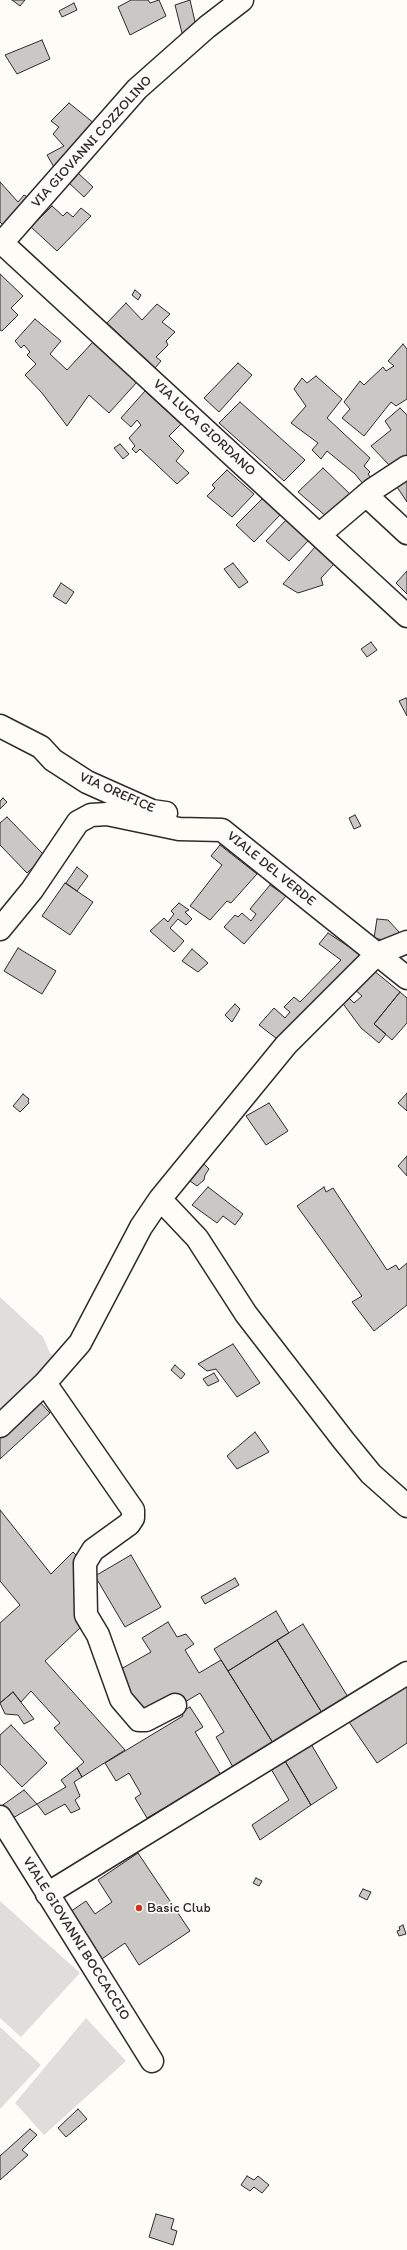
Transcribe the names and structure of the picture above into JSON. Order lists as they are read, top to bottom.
{
  "streets": {
    "street": [
      "VIA GIOVANNI COZZOLINO",
      "VIA LUCA GIORDANO",
      "VIA OREFICE",
      "VIALE DEL VERDE",
      "VIALE GIOVANNI BOCCACCIO"
    ]
  },
  "crossings": [
    ["VIA GIOVANNI COZZOLINO", "VIA LUCA GIORDANO"],
    ["VIA OREFICE", "VIALE DEL VERDE"]
  ],
  "places": ["Basic Club"]
}
